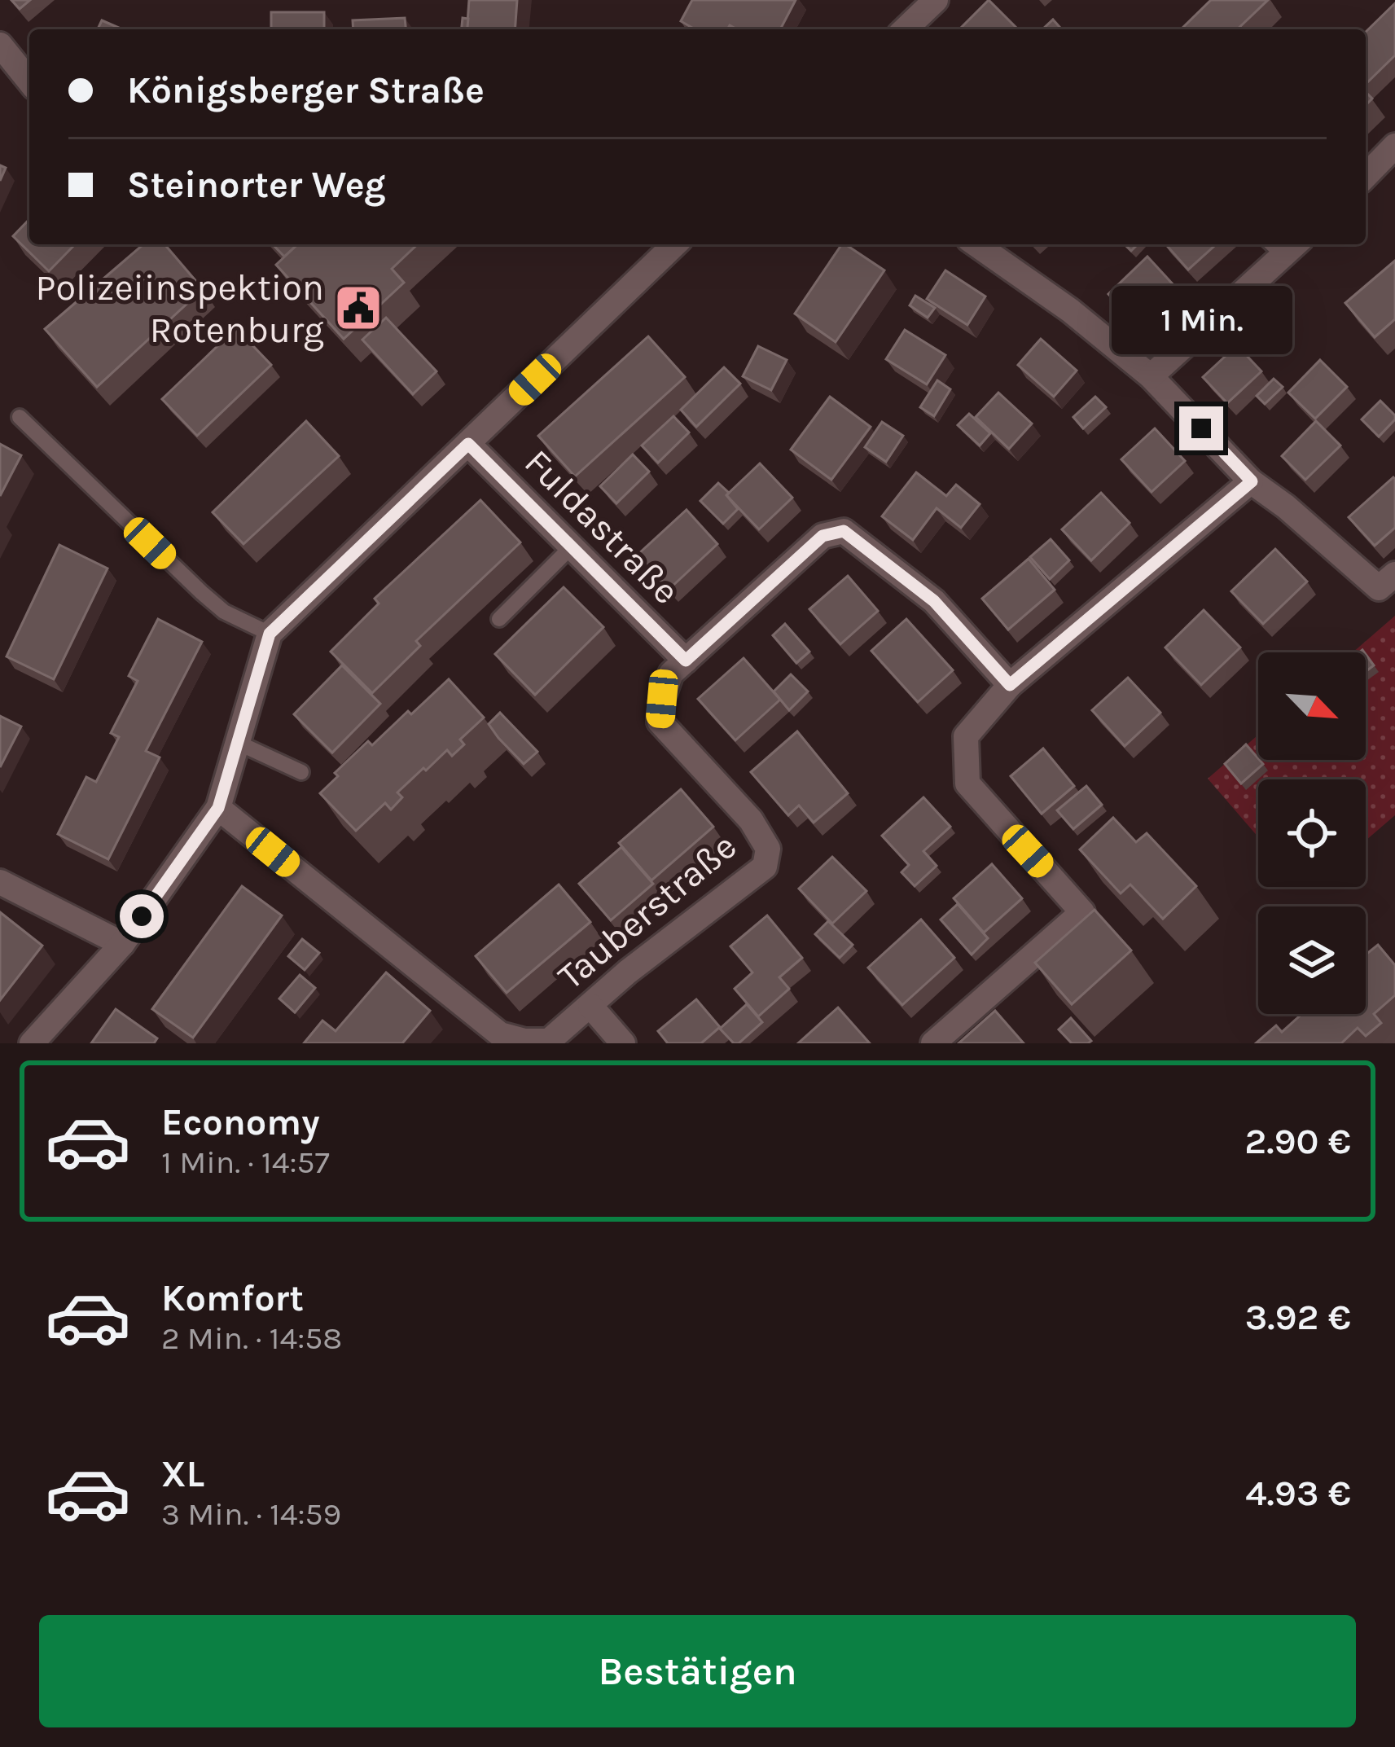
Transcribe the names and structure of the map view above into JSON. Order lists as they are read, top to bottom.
{
  "streets": {
    "street": ["Fuldastraße", "Tauberstraße"]
  },
  "crossings": [
    ["Fuldastraße", "Tauberstraße"]
  ],
  "places": {
    "public building": ["Polizeiinspektion Rotenburg"]
  },
  "north": "bottom right",
  "page": {
    "banner": ["Königsberger Straße", "Steinorter Weg"],
    "bubble": "1 Min.",
    "list": [
      {
        "name": "Economy",
        "note": "1 Min. · 14:57",
        "value": "2.90 €"
      },
      {
        "name": "Komfort",
        "note": "2 Min. · 14:58",
        "value": "3.92 €"
      },
      {
        "name": "XL",
        "note": "3 Min. · 14:59",
        "value": "4.93 €"
      }
    ],
    "buttons": "Bestätigen"
  }
}
